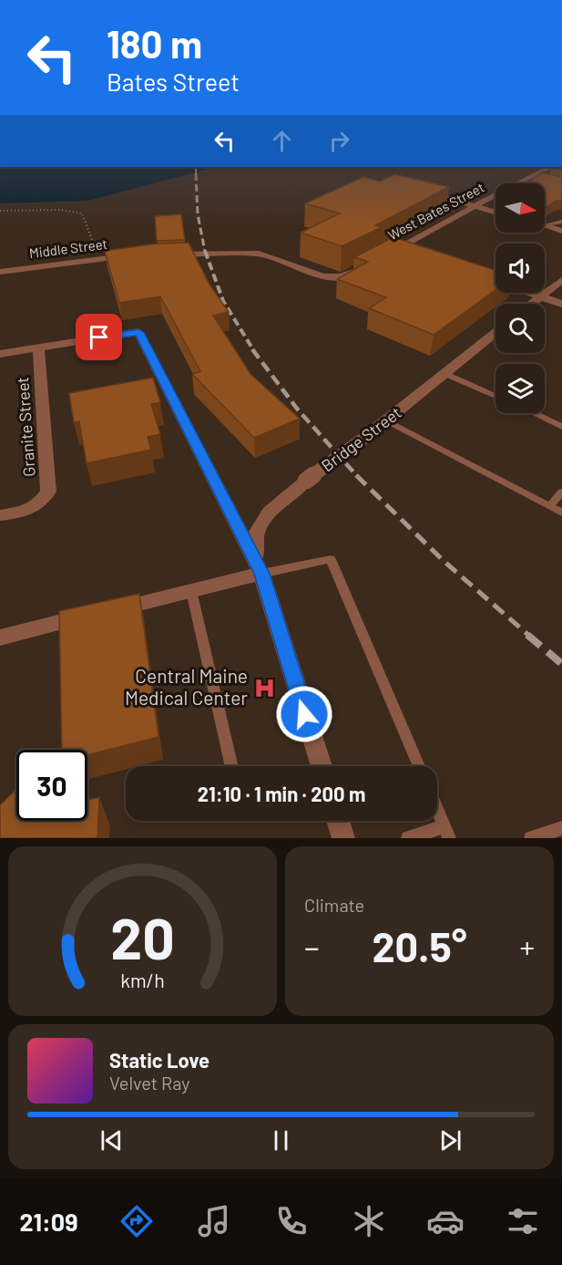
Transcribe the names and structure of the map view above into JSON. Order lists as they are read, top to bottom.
{
  "streets": {
    "street": [
      "West Bates Street",
      "Middle Street",
      "Granite Street",
      "Bridge Street"
    ]
  },
  "places": {
    "hospital": ["Central Maine Medical Center"]
  },
  "north": "right",
  "page": {
    "turn": ["180 m", "Bates Street"],
    "limit": "30",
    "trip": "21:10 · 1 min · 200 m",
    "tile": "Climate",
    "heat": ["−", "20.5°", "+"],
    "song": ["Static Love", "Velvet Ray"],
    "tabs": "21:09",
    "gauge": ["20", "km/h"]
  }
}
